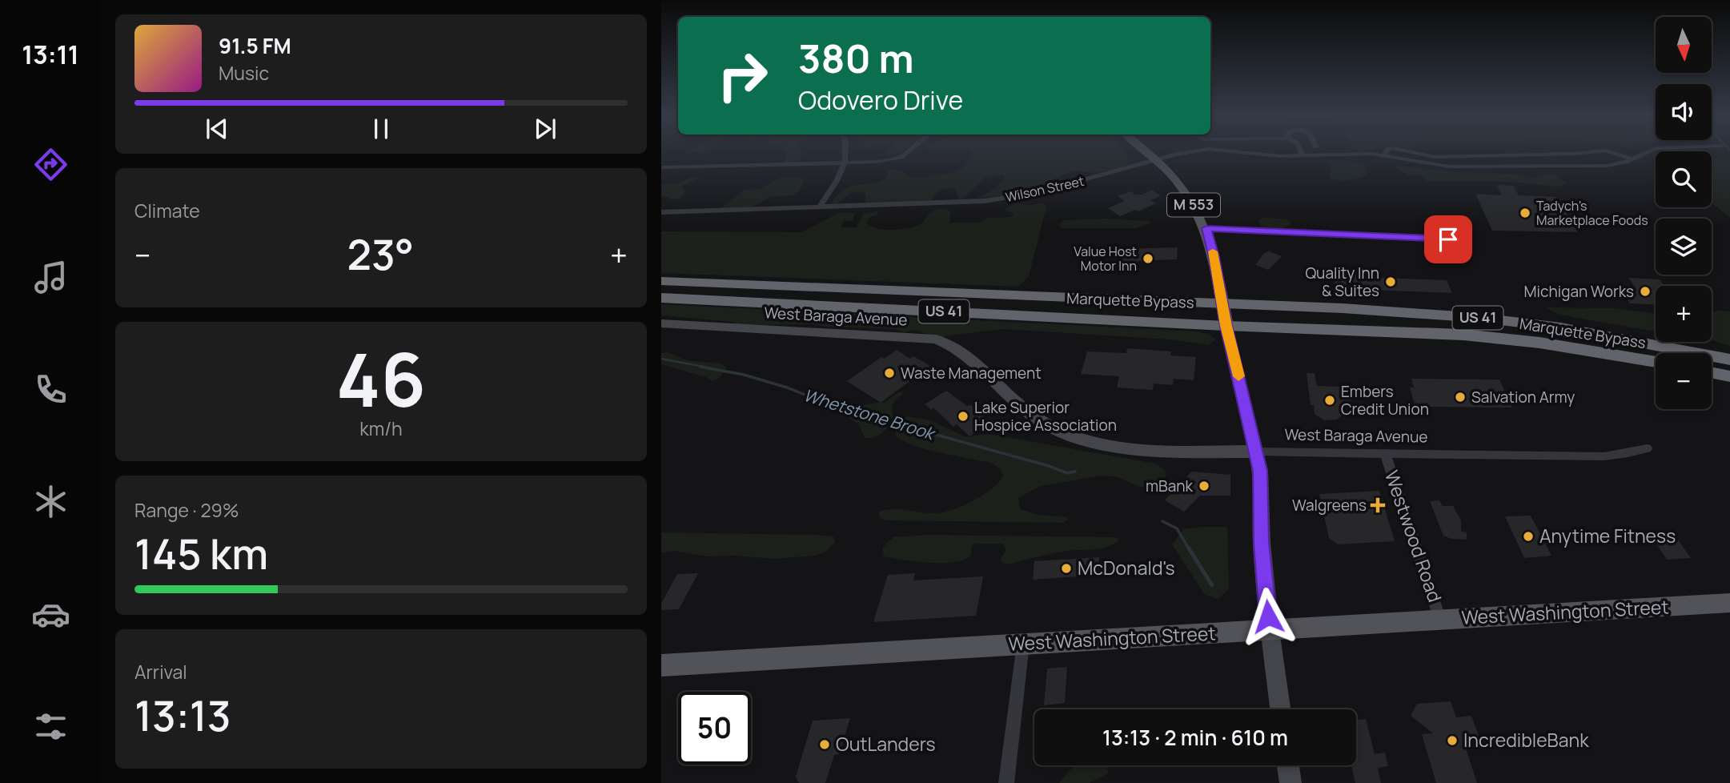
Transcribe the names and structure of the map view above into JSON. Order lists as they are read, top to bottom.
{
  "streets": {
    "highway": ["Marquette Bypass", "US 41"],
    "main road": ["M 553", "West Washington Street"],
    "street": ["Wilson Street", "West Baraga Avenue", "Westwood Road"]
  },
  "crossings": [
    ["Wilson Street", "M 553"],
    ["M 553", "Marquette Bypass"],
    ["West Baraga Avenue", "Westwood Road"],
    ["Westwood Road", "West Washington Street"]
  ],
  "water": ["Whetstone Brook"],
  "places": {
    "other": [
      "Tadych's Marketplace Foods",
      "Value Host Motor Inn",
      "Quality Inn & Suites",
      "Michigan Works",
      "Waste Management",
      "Salvation Army",
      "Embers Credit Union",
      "Lake Superior Hospice Association",
      "mBank",
      "Anytime Fitness",
      "McDonald's",
      "IncredibleBank",
      "OutLanders"
    ],
    "health": ["Walgreens"]
  },
  "north": "bottom",
  "page": {
    "tabs": "13:11",
    "map_buttons": ["+", "−"],
    "turn": ["380 m", "Odovero Drive"],
    "song": ["91.5 FM", "Music"],
    "tile": [
      "Climate",
      ["46", "km/h"],
      ["Range · 29%", "145 km"],
      ["Arrival", "13:13"]
    ],
    "heat": ["−", "23°", "+"],
    "limit": "50",
    "trip": "13:13 · 2 min · 610 m"
  }
}
